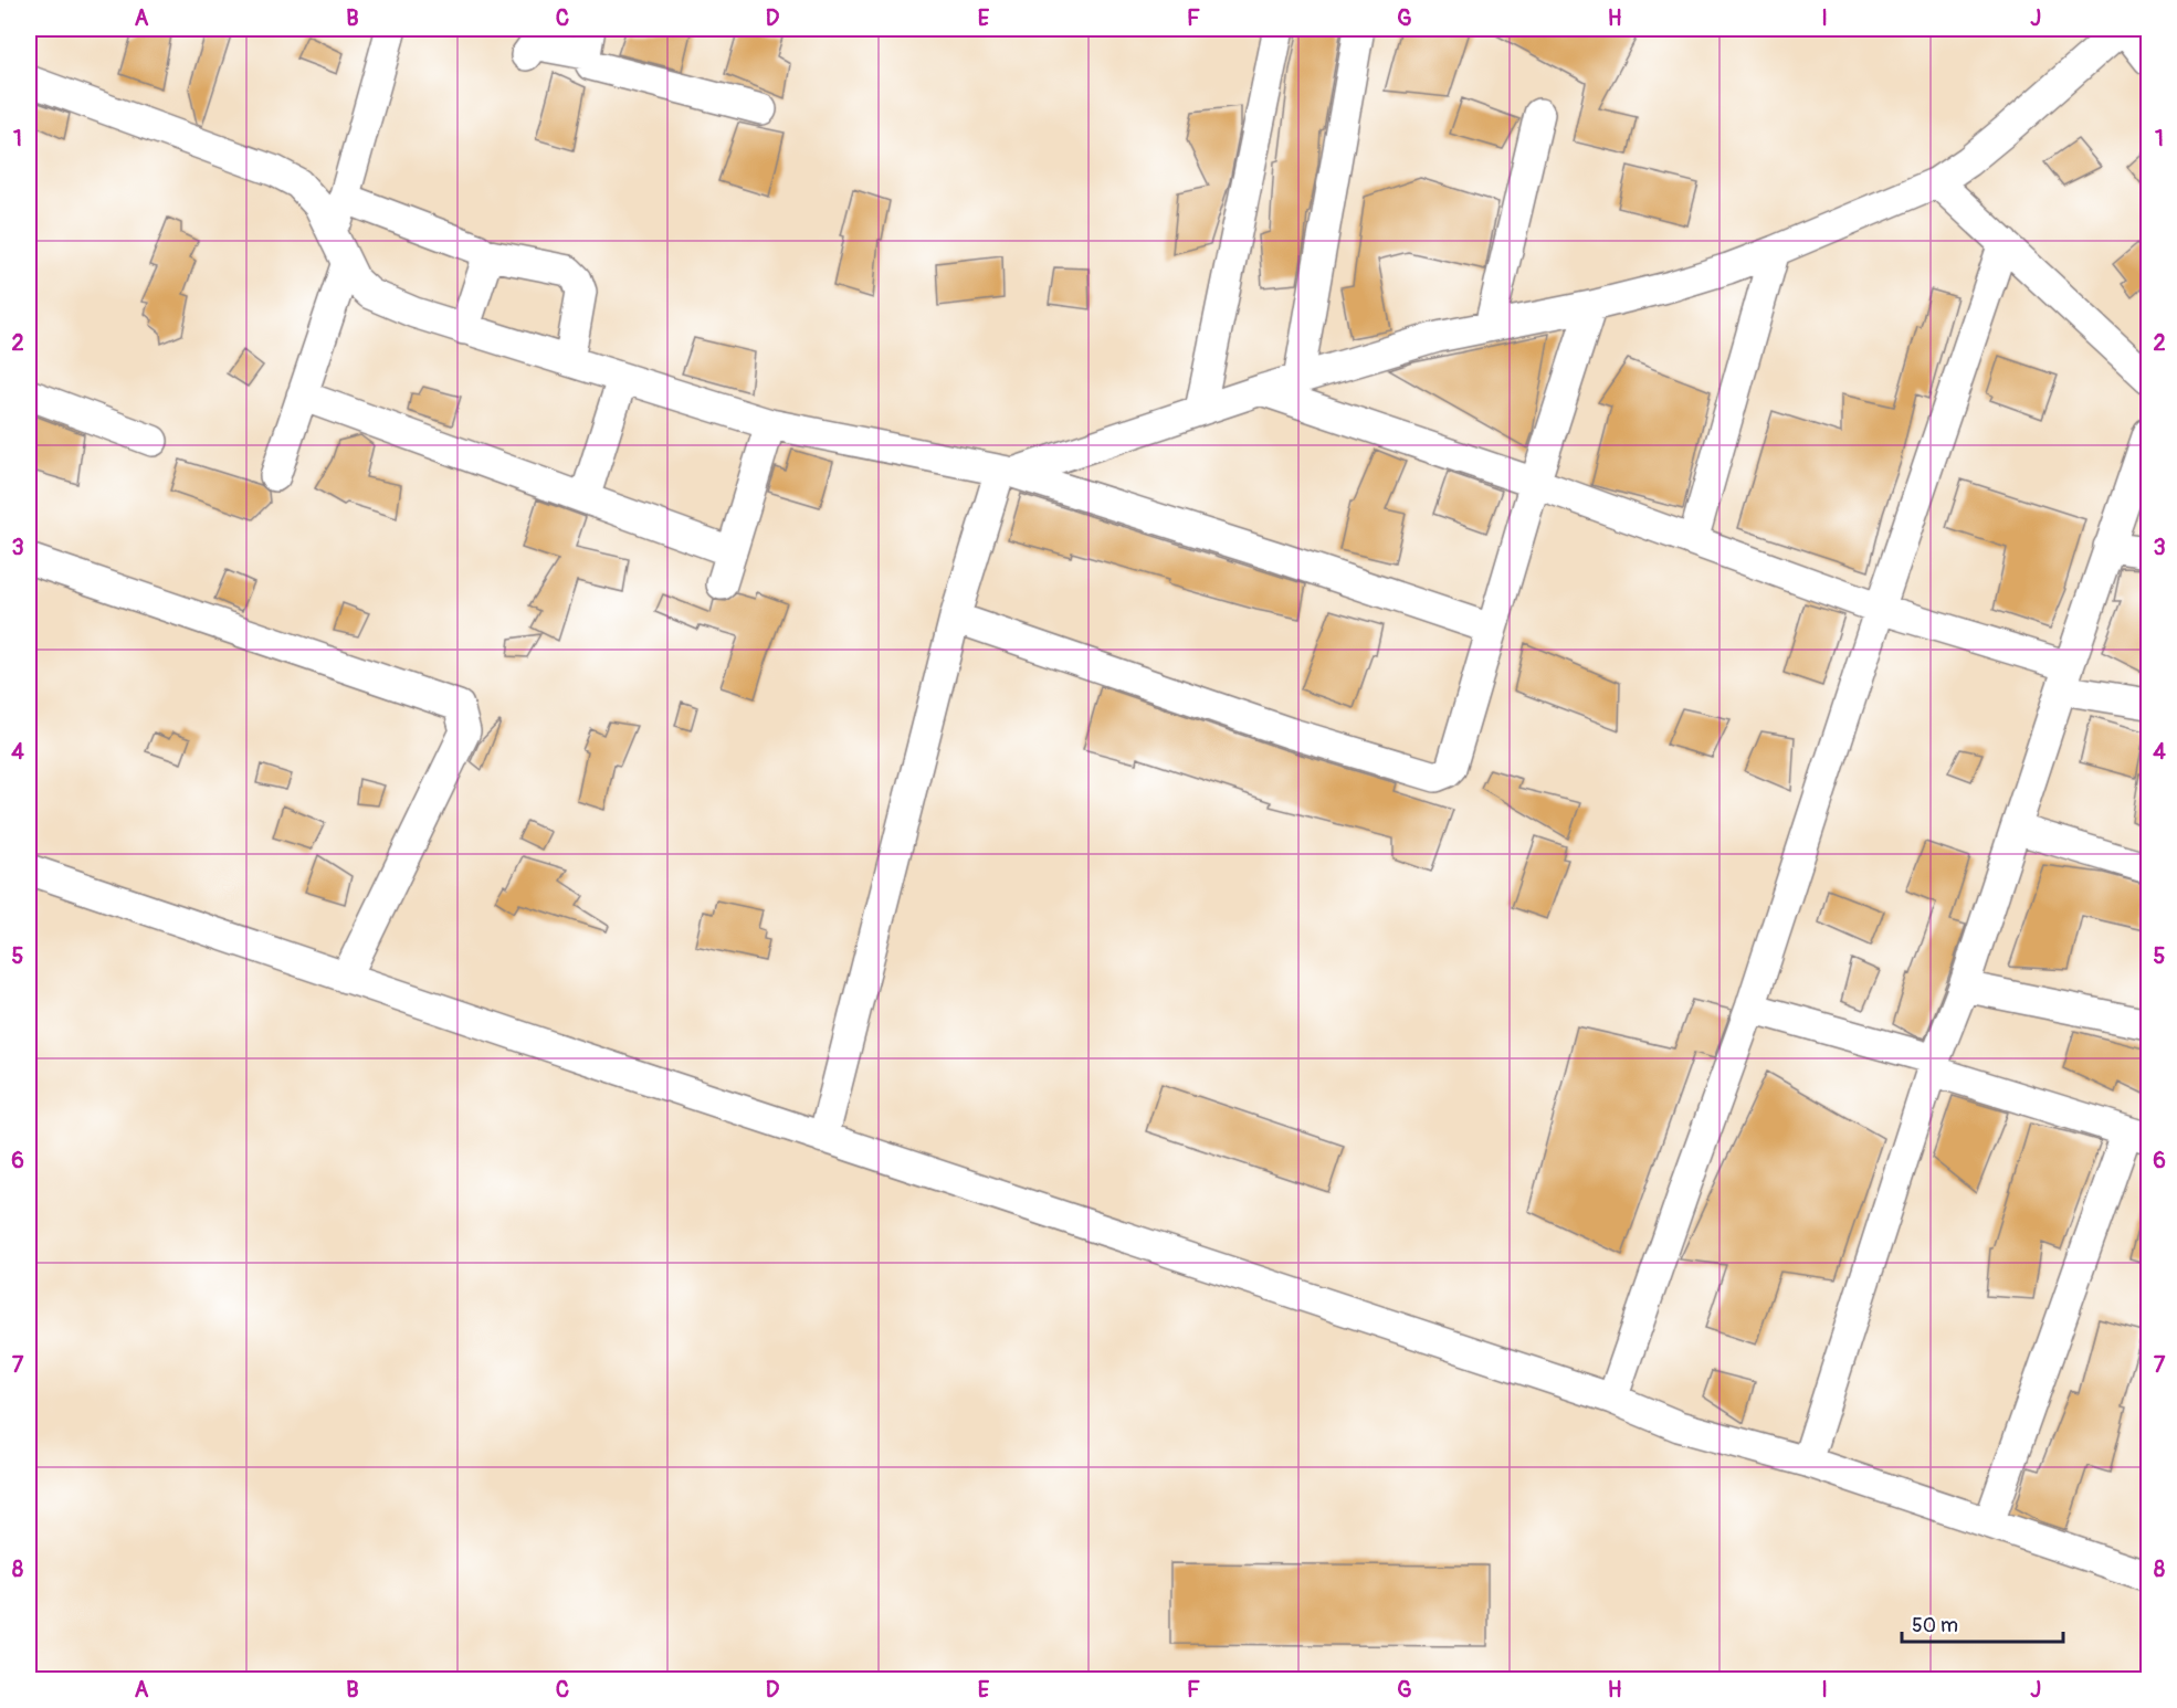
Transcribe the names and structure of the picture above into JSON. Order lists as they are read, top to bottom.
{
  "scale_bar": "50 m",
  "grid": {
    "columns": [
      "A",
      "B",
      "C",
      "D",
      "E",
      "F",
      "G",
      "H",
      "I",
      "J"
    ],
    "rows": [
      "1",
      "2",
      "3",
      "4",
      "5",
      "6",
      "7",
      "8"
    ]
  }
}
